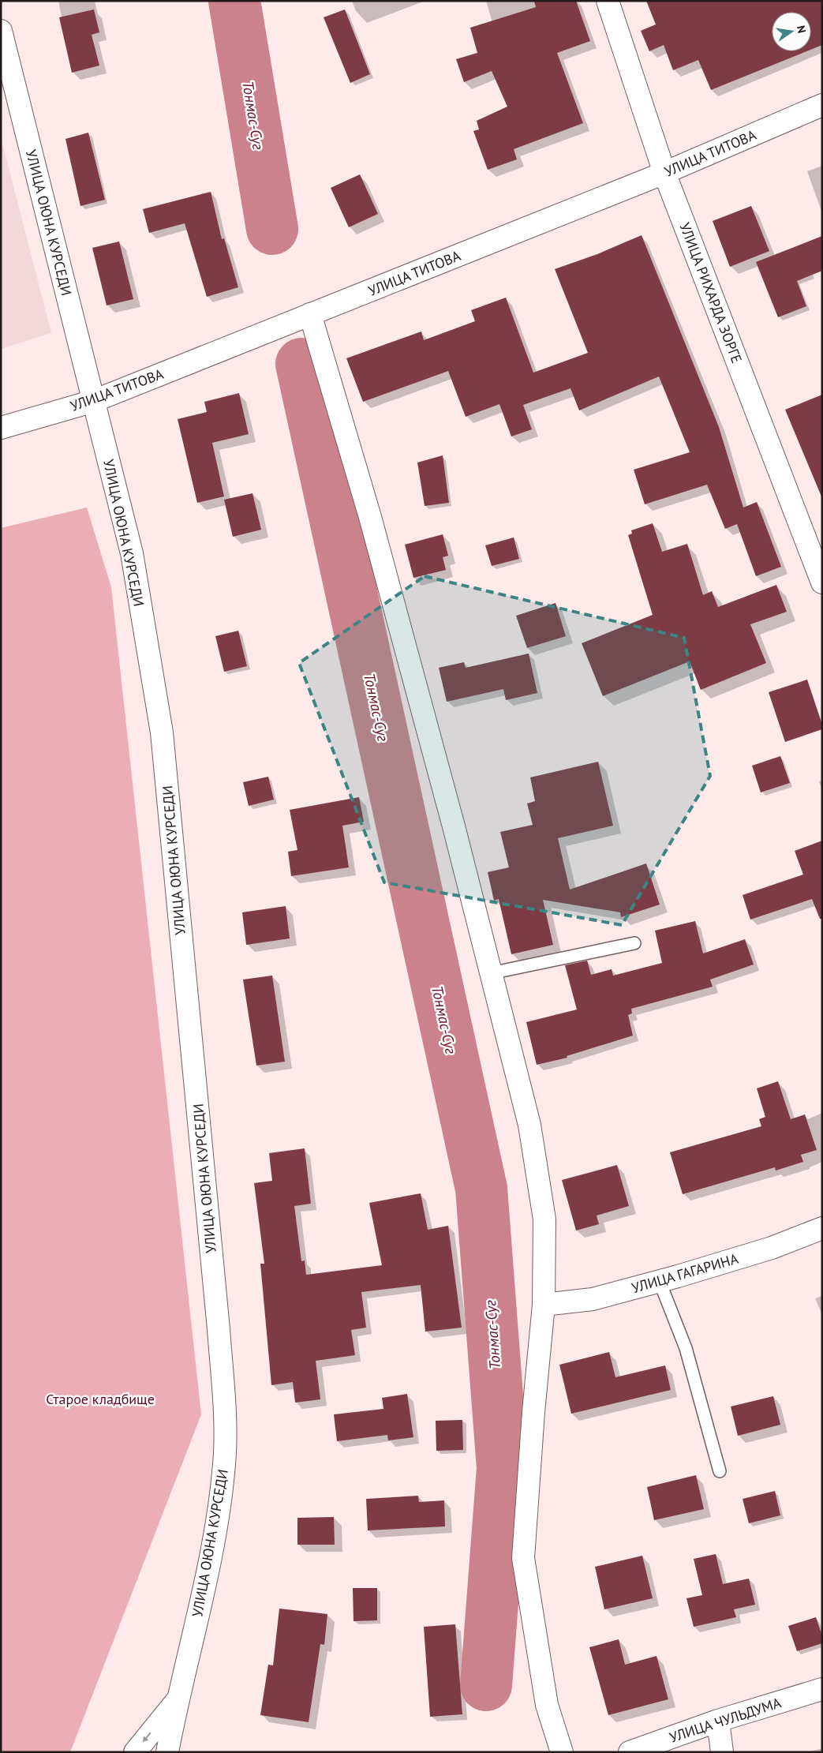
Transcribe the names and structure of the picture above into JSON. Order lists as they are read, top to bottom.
{
  "streets": {
    "street": [
      "УЛИЦА ТИТОВА",
      "УЛИЦА ОЮНА КУРСЕДИ",
      "УЛИЦА РИХАРДА ЗОРГЕ",
      "УЛИЦА ГАГАРИНА",
      "УЛИЦА ЧУЛЬДУМА"
    ]
  },
  "crossings": [
    ["УЛИЦА ТИТОВА", "УЛИЦА ОЮНА КУРСЕДИ"],
    ["УЛИЦА ТИТОВА", "УЛИЦА РИХАРДА ЗОРГЕ"]
  ],
  "water": ["Тонмас-Суг"],
  "parks": ["Старое кладбище"],
  "north": "right"
}
